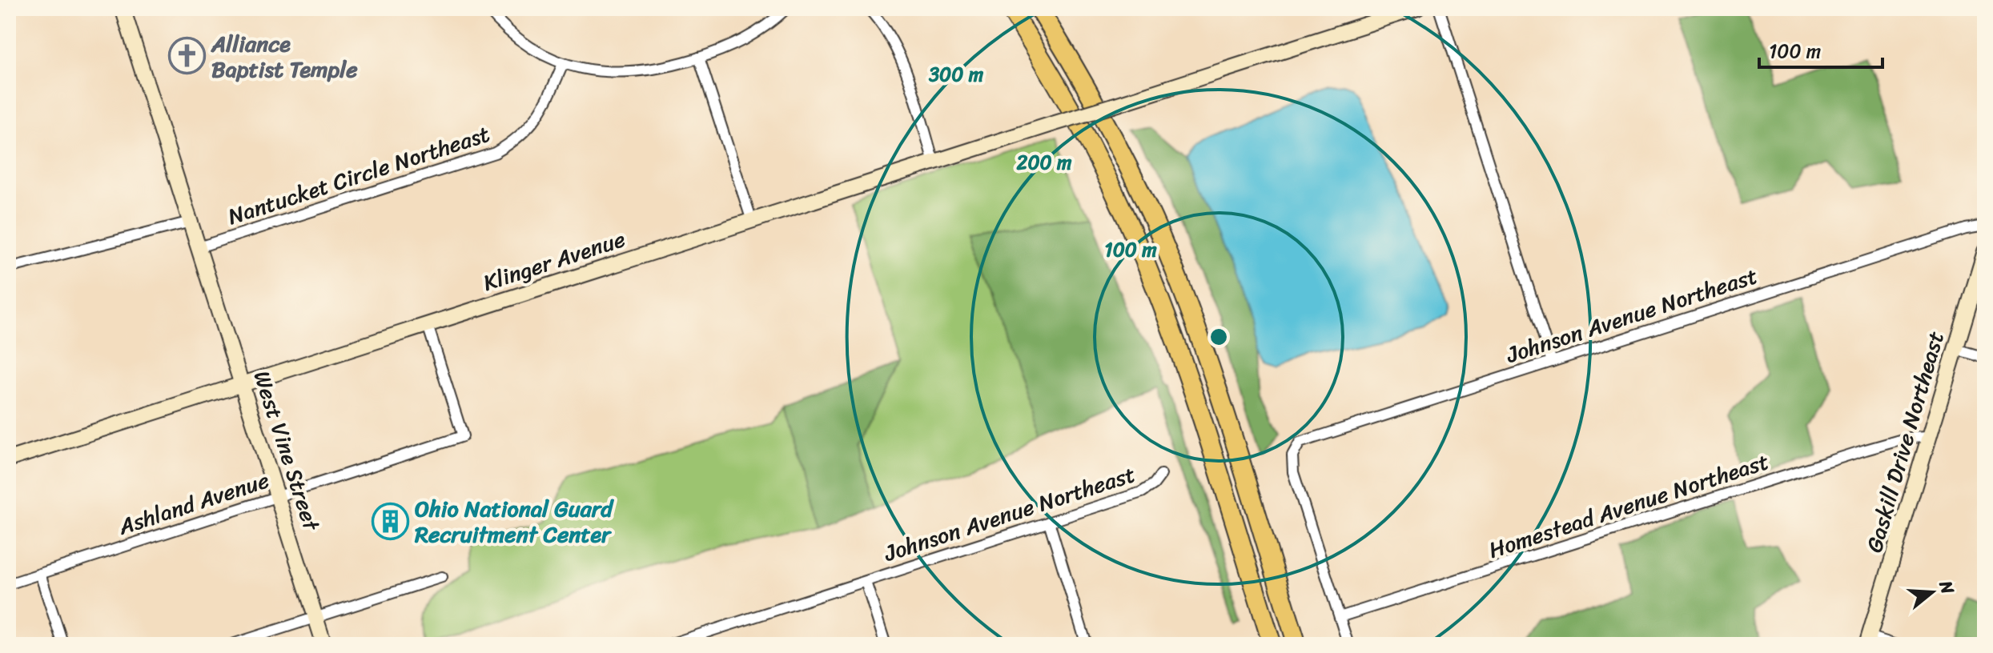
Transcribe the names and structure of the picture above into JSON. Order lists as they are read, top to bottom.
{
  "streets": {
    "street": [
      "Nantucket Circle Northeast",
      "Klinger Avenue",
      "Johnson Avenue Northeast",
      "Gaskill Drive Northeast",
      "West Vine Street",
      "Ashland Avenue",
      "Homestead Avenue Northeast"
    ]
  },
  "crossings": [
    ["Nantucket Circle Northeast", "West Vine Street"],
    ["Klinger Avenue", "West Vine Street"],
    ["Klinger Avenue", "Ashland Avenue"],
    ["Johnson Avenue Northeast", "Homestead Avenue Northeast"],
    ["Gaskill Drive Northeast", "Homestead Avenue Northeast"],
    ["West Vine Street", "Ashland Avenue"]
  ],
  "places": {
    "church": ["Alliance Baptist Temple"],
    "building": ["Ohio National Guard Recruitment Center"]
  },
  "scale_bar": "100 m",
  "north": "right",
  "rings": ["300 m", "200 m", "100 m"]
}
